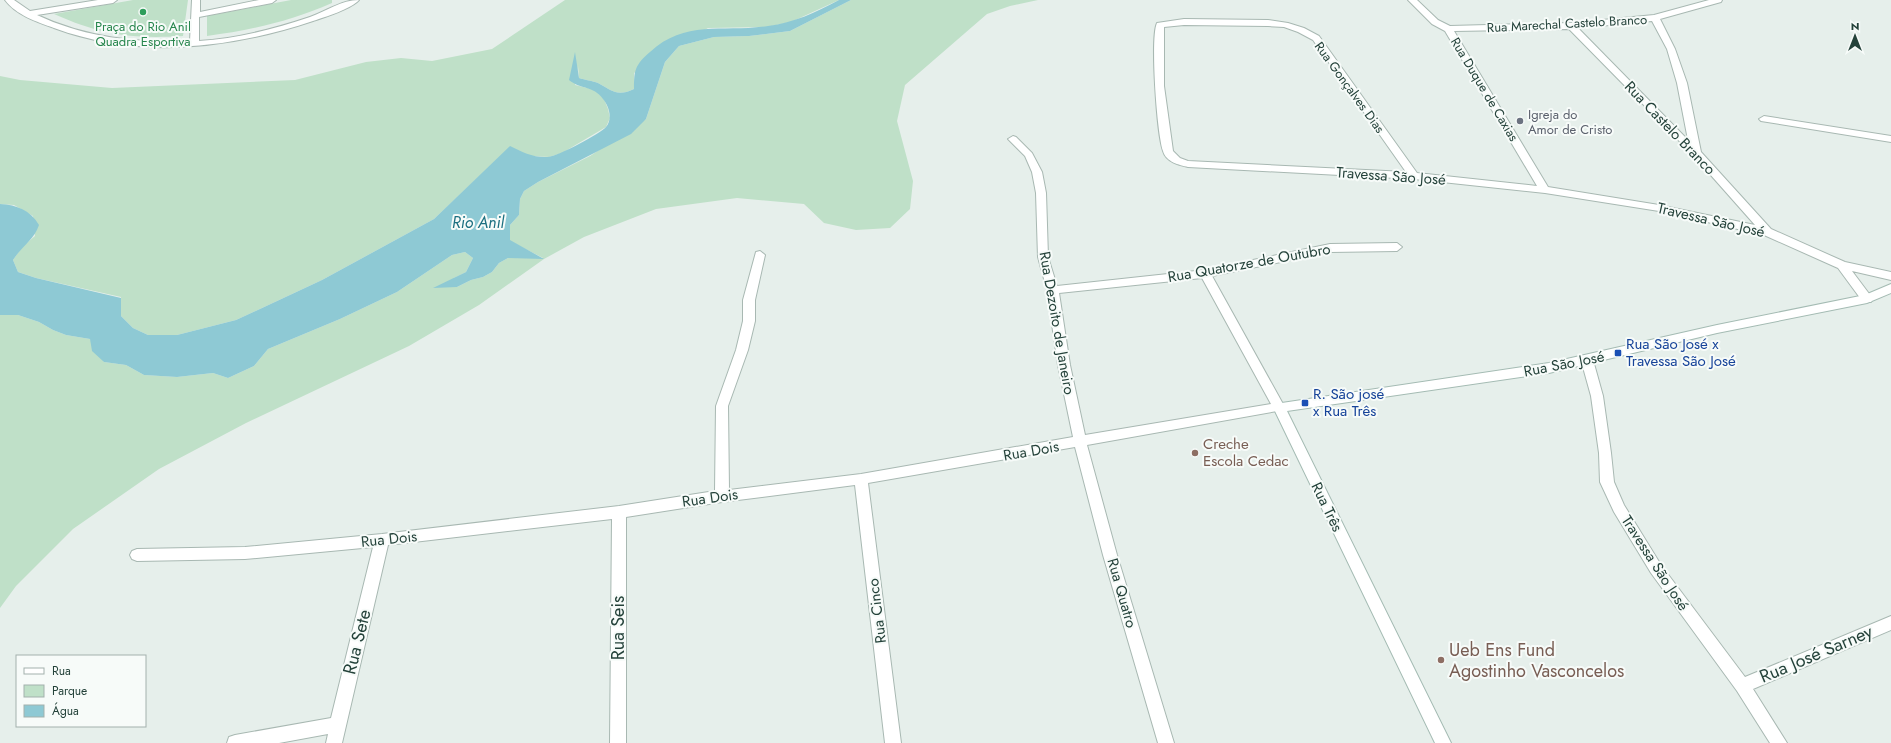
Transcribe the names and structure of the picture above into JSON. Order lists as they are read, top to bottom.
{
  "streets": {
    "street": [
      "Rua Marechal Castelo Branco",
      "Rua Gonçalves Dias",
      "Rua Duque de Caxias",
      "Rua Castelo Branco",
      "Travessa São José",
      "Rua Quatorze de Outubro",
      "Rua Dezoito de Janeiro",
      "Rua São José",
      "Rua Dois",
      "Rua Três",
      "Rua Quatro",
      "Rua Cinco",
      "Rua Seis",
      "Rua Sete",
      "Rua José Sarney"
    ]
  },
  "crossings": [
    ["Rua Marechal Castelo Branco", "Rua Duque de Caxias"],
    ["Rua Marechal Castelo Branco", "Rua Castelo Branco"],
    ["Rua Gonçalves Dias", "Travessa São José"],
    ["Rua Duque de Caxias", "Travessa São José"],
    ["Rua Castelo Branco", "Travessa São José"],
    ["Travessa São José", "Rua São José"],
    ["Travessa São José", "Rua José Sarney"],
    ["Rua Quatorze de Outubro", "Rua Dezoito de Janeiro"],
    ["Rua Quatorze de Outubro", "Rua Três"],
    ["Rua Dezoito de Janeiro", "Rua Dois"],
    ["Rua Dezoito de Janeiro", "Rua Quatro"],
    ["Rua São José", "Rua Dois"],
    ["Rua São José", "Rua Três"],
    ["Rua Dois", "Rua Três"],
    ["Rua Dois", "Rua Quatro"],
    ["Rua Dois", "Rua Cinco"],
    ["Rua Dois", "Rua Seis"],
    ["Rua Dois", "Rua Sete"]
  ],
  "water": ["Rio Anil"],
  "places": {
    "other": [
      "Praça do Rio Anil Quadra Esportiva",
      "Igreja do Amor de Cristo",
      "Creche Escola Cedac",
      "Ueb Ens Fund Agostinho Vasconcelos"
    ],
    "transit": ["Rua São José x Travessa São José", "R. São josé x Rua Três"]
  },
  "legend": ["Rua", "Parque", "Água"],
  "north": "top"
}
